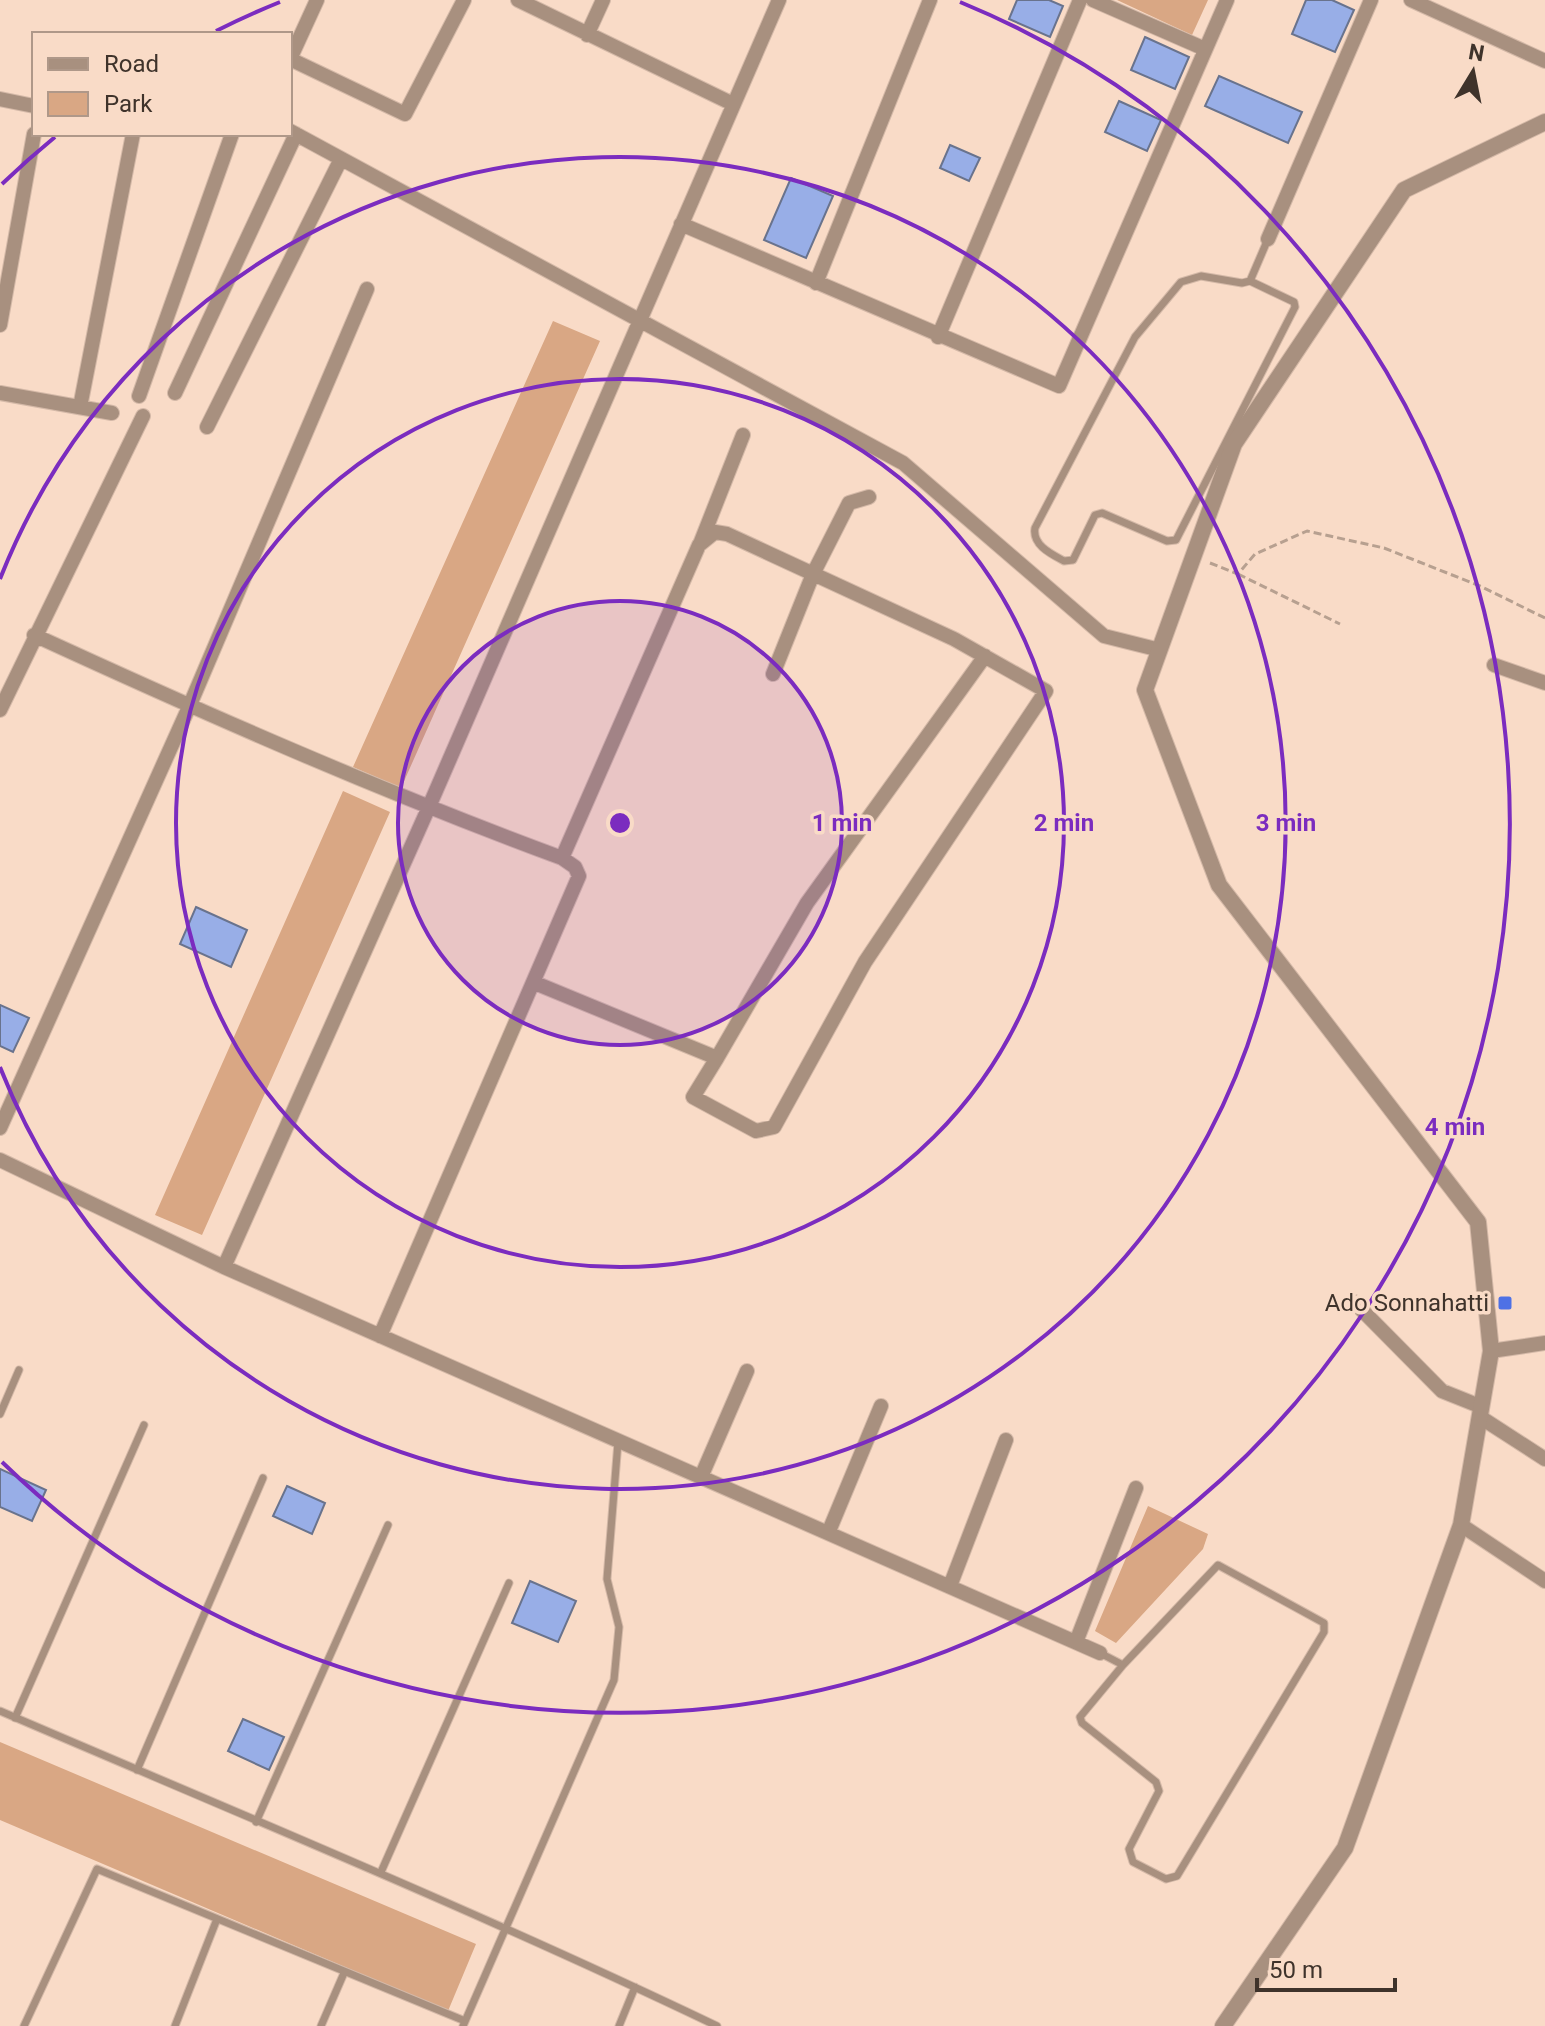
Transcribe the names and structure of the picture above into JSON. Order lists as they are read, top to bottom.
{
  "places": {
    "transit": ["Ado Sonnahatti"]
  },
  "legend": ["Road", "Park"],
  "scale_bar": "50 m",
  "north": "top",
  "rings": [
    "1 min",
    "2 min",
    "3 min",
    "4 min"
  ]
}
